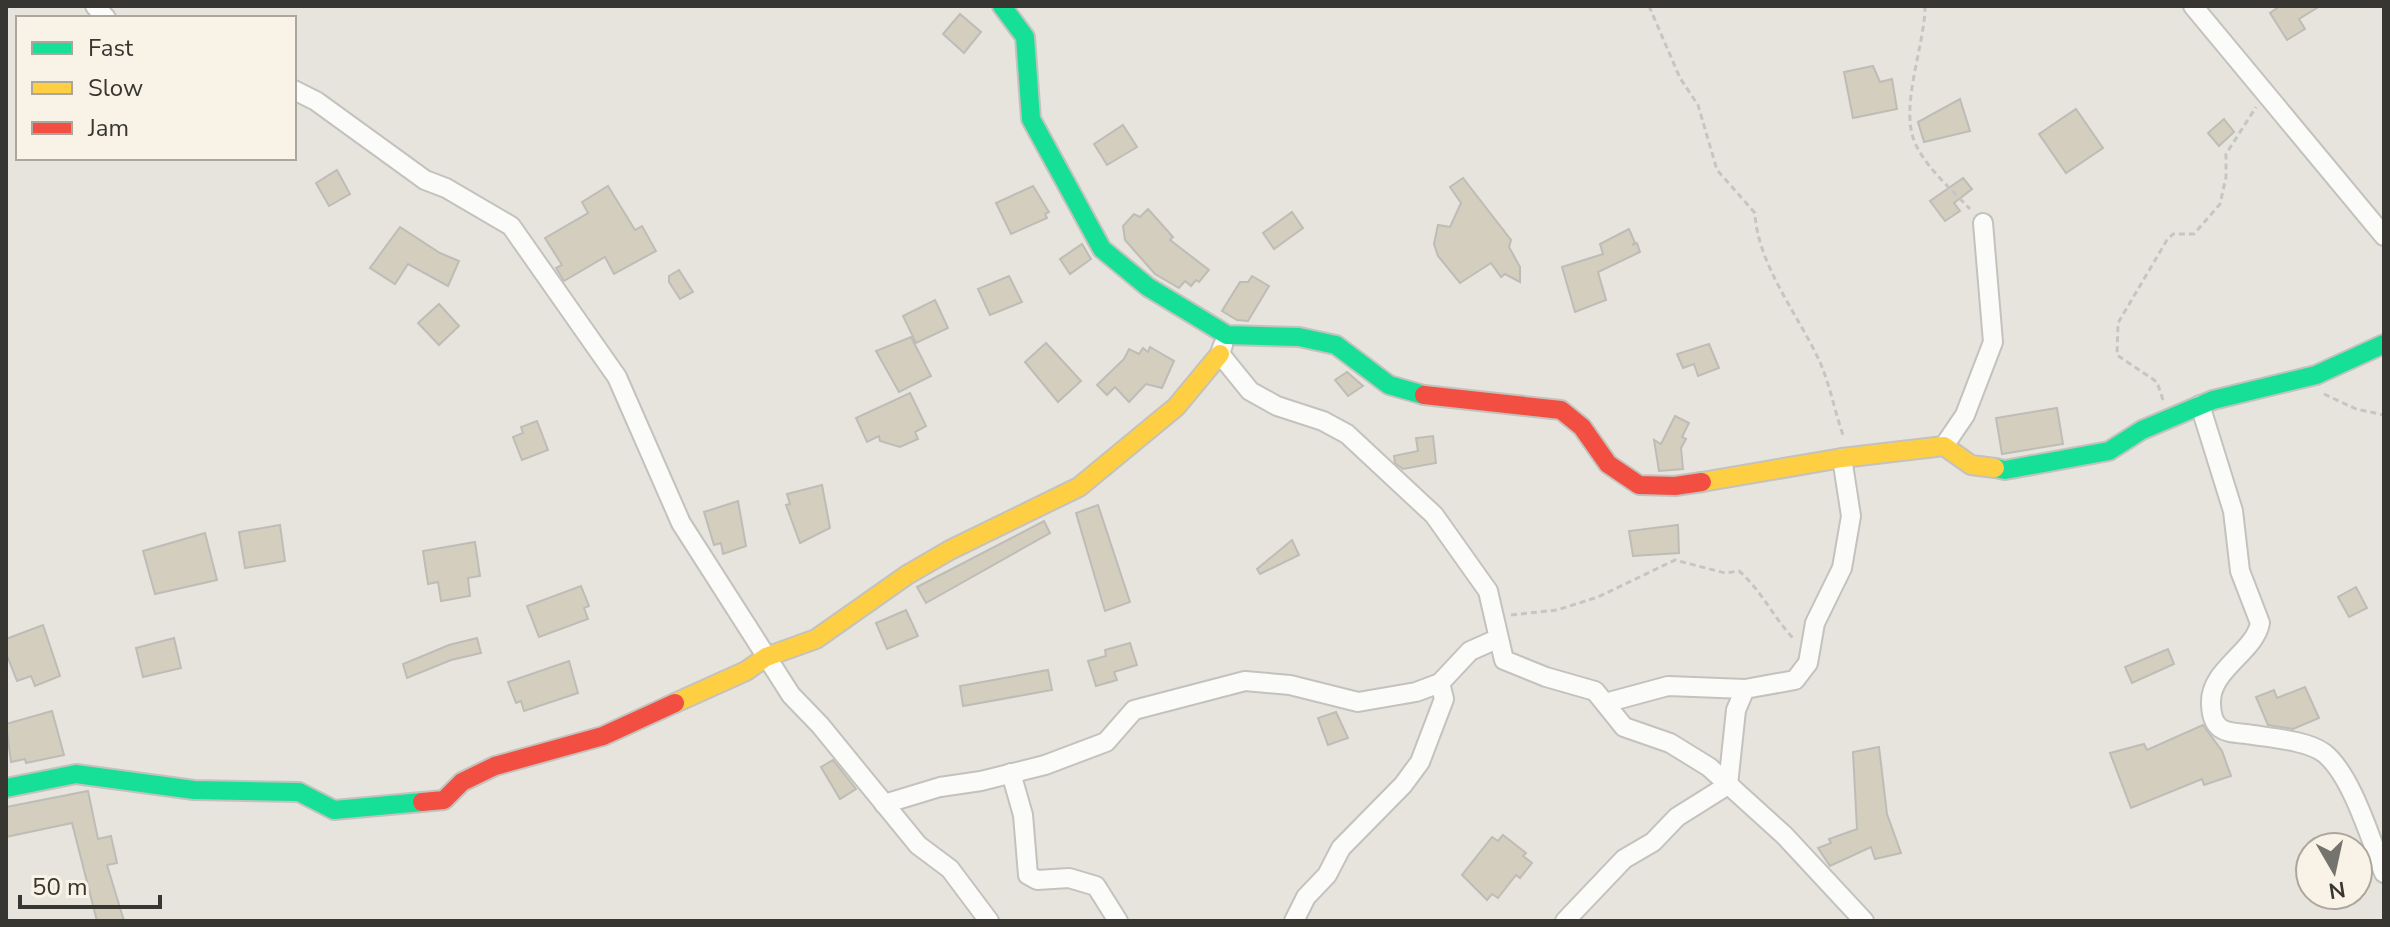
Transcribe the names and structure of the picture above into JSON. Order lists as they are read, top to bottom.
{
  "legend": ["Fast", "Slow", "Jam"],
  "scale_bar": "50 m",
  "north": "bottom"
}
